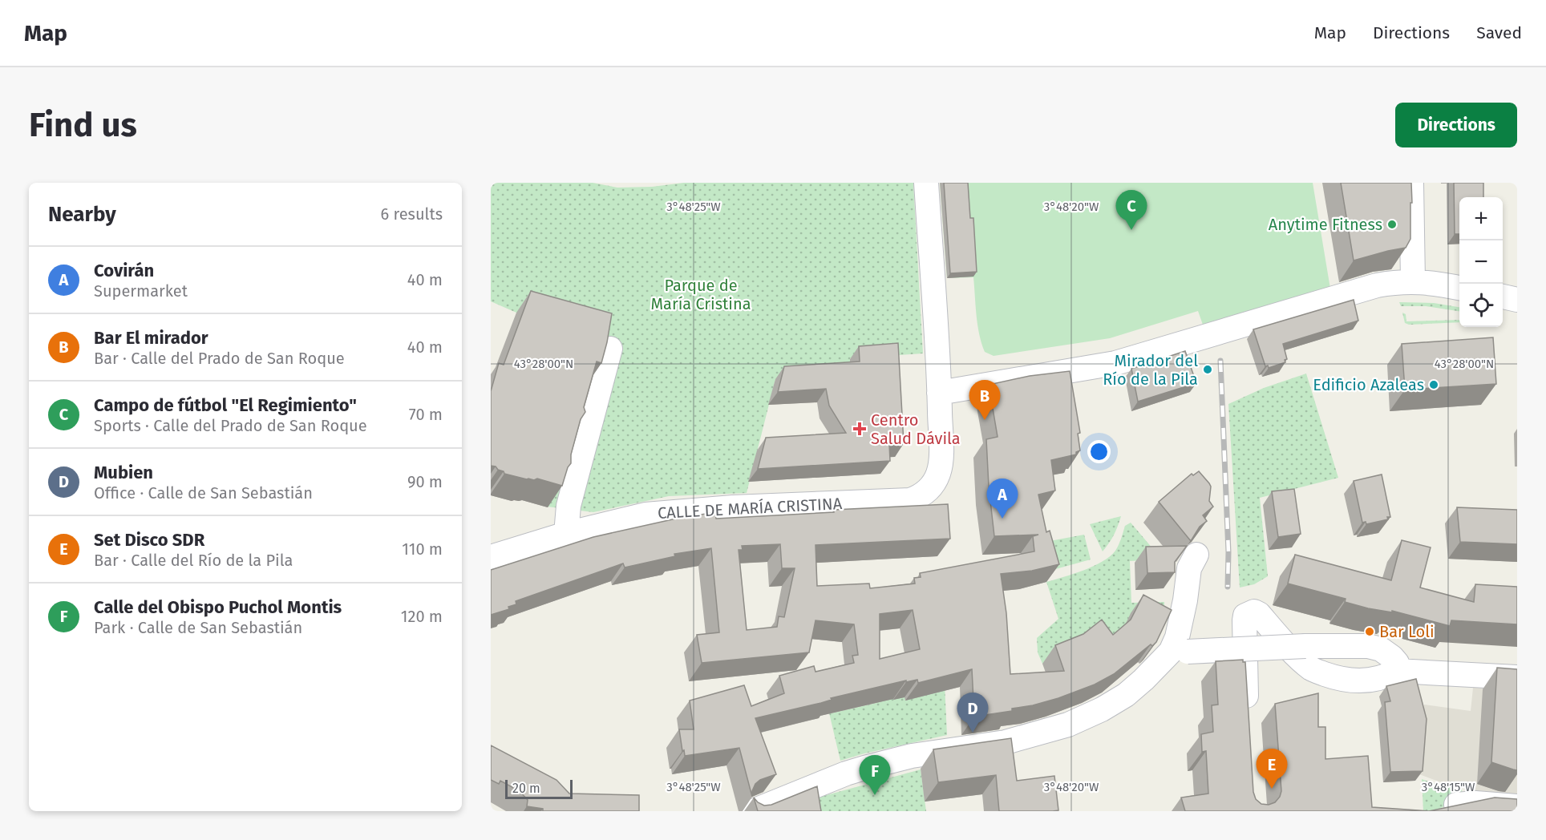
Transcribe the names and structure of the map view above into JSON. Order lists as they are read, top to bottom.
{
  "streets": {
    "street": ["CALLE DE MARÍA CRISTINA"]
  },
  "parks": ["Parque de María Cristina"],
  "places": {
    "other": [
      "Anytime Fitness",
      "Mirador del Río de la Pila",
      "Edificio Azaleas",
      "Bar Loli"
    ],
    "health": ["Centro Salud Dávila"]
  },
  "scale_bar": "20 m",
  "page": {
    "header": "Map",
    "nav": ["Map", "Directions", "Saved"],
    "buttons": "Directions",
    "title": "Find us",
    "heading": ["Nearby", "6 results"],
    "pins": [
      "C",
      "B",
      "A",
      "D",
      "E",
      "F"
    ],
    "map_buttons": ["+", "−"],
    "list": [
      {
        "mark": "A",
        "name": "Covirán",
        "note": "Supermarket",
        "value": "40 m"
      },
      {
        "mark": "B",
        "name": "Bar El mirador",
        "note": "Bar · Calle del Prado de San Roque",
        "value": "40 m"
      },
      {
        "mark": "C",
        "name": "Campo de fútbol \"El Regimiento\"",
        "note": "Sports · Calle del Prado de San Roque",
        "value": "70 m"
      },
      {
        "mark": "D",
        "name": "Mubien",
        "note": "Office · Calle de San Sebastián",
        "value": "90 m"
      },
      {
        "mark": "E",
        "name": "Set Disco SDR",
        "note": "Bar · Calle del Río de la Pila",
        "value": "110 m"
      },
      {
        "mark": "F",
        "name": "Calle del Obispo Puchol Montis",
        "note": "Park · Calle de San Sebastián",
        "value": "120 m"
      }
    ],
    "scale": "20 m"
  },
  "coordinates": [
    "3°48'25\"W",
    "3°48'20\"W",
    "43°28'00\"N",
    "3°48'15\"W"
  ]
}
